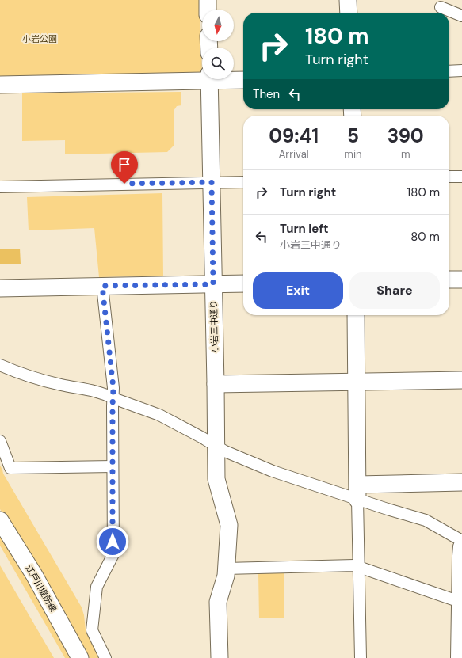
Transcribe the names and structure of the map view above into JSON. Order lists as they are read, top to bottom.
{
  "streets": {
    "street": ["小岩三中通り", "江戸川堤防線"]
  },
  "parks": ["小岩公園"],
  "north": "bottom",
  "page": {
    "turn": ["180 m", "Turn right"],
    "then": "Then",
    "eta": [
      "09:41",
      "Arrival",
      "5",
      "min",
      "390",
      "m"
    ],
    "list": [
      {
        "name": "Turn right",
        "value": "180 m"
      },
      {
        "name": "Turn left",
        "note": "小岩三中通り",
        "value": "80 m"
      }
    ],
    "buttons": ["Exit", "Share"]
  }
}
